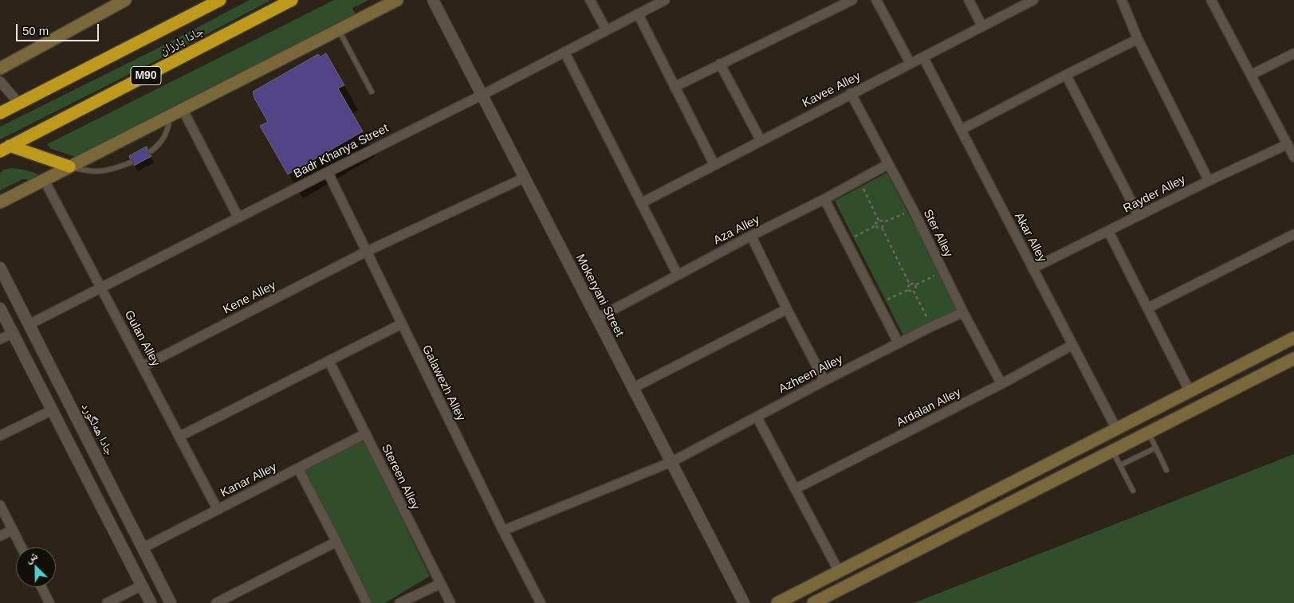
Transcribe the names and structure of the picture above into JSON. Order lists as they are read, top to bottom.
{
  "streets": {
    "highway": ["جادا بارزان", "M90"],
    "street": [
      "Kavee Alley",
      "Badr Khanya Street",
      "Rayder Alley",
      "Aza Alley",
      "Ster Alley",
      "Akar Alley",
      "Mokeryani Street",
      "Kene Alley",
      "Gulan Alley",
      "Azheen Alley",
      "Galawezh Alley",
      "Ardalan Alley",
      "جادا هەلگورد",
      "Stereen Alley",
      "Kanar Alley"
    ]
  },
  "crossings": [
    ["Kavee Alley", "Ster Alley"],
    ["Kavee Alley", "Akar Alley"],
    ["Badr Khanya Street", "Mokeryani Street"],
    ["Badr Khanya Street", "Gulan Alley"],
    ["Badr Khanya Street", "Galawezh Alley"],
    ["Badr Khanya Street", "جادا هەلگورد"],
    ["Rayder Alley", "Akar Alley"],
    ["Aza Alley", "Ster Alley"],
    ["Aza Alley", "Mokeryani Street"],
    ["Ster Alley", "Azheen Alley"],
    ["Ster Alley", "Ardalan Alley"],
    ["Akar Alley", "Ardalan Alley"],
    ["Mokeryani Street", "Kene Alley"],
    ["Mokeryani Street", "Azheen Alley"],
    ["Kene Alley", "Gulan Alley"],
    ["Kene Alley", "Galawezh Alley"],
    ["Gulan Alley", "Kanar Alley"],
    ["Azheen Alley", "Galawezh Alley"],
    ["جادا هەلگورد", "Kanar Alley"],
    ["Stereen Alley", "Kanar Alley"]
  ],
  "scale_bar": "50 m",
  "north": "top left"
}
